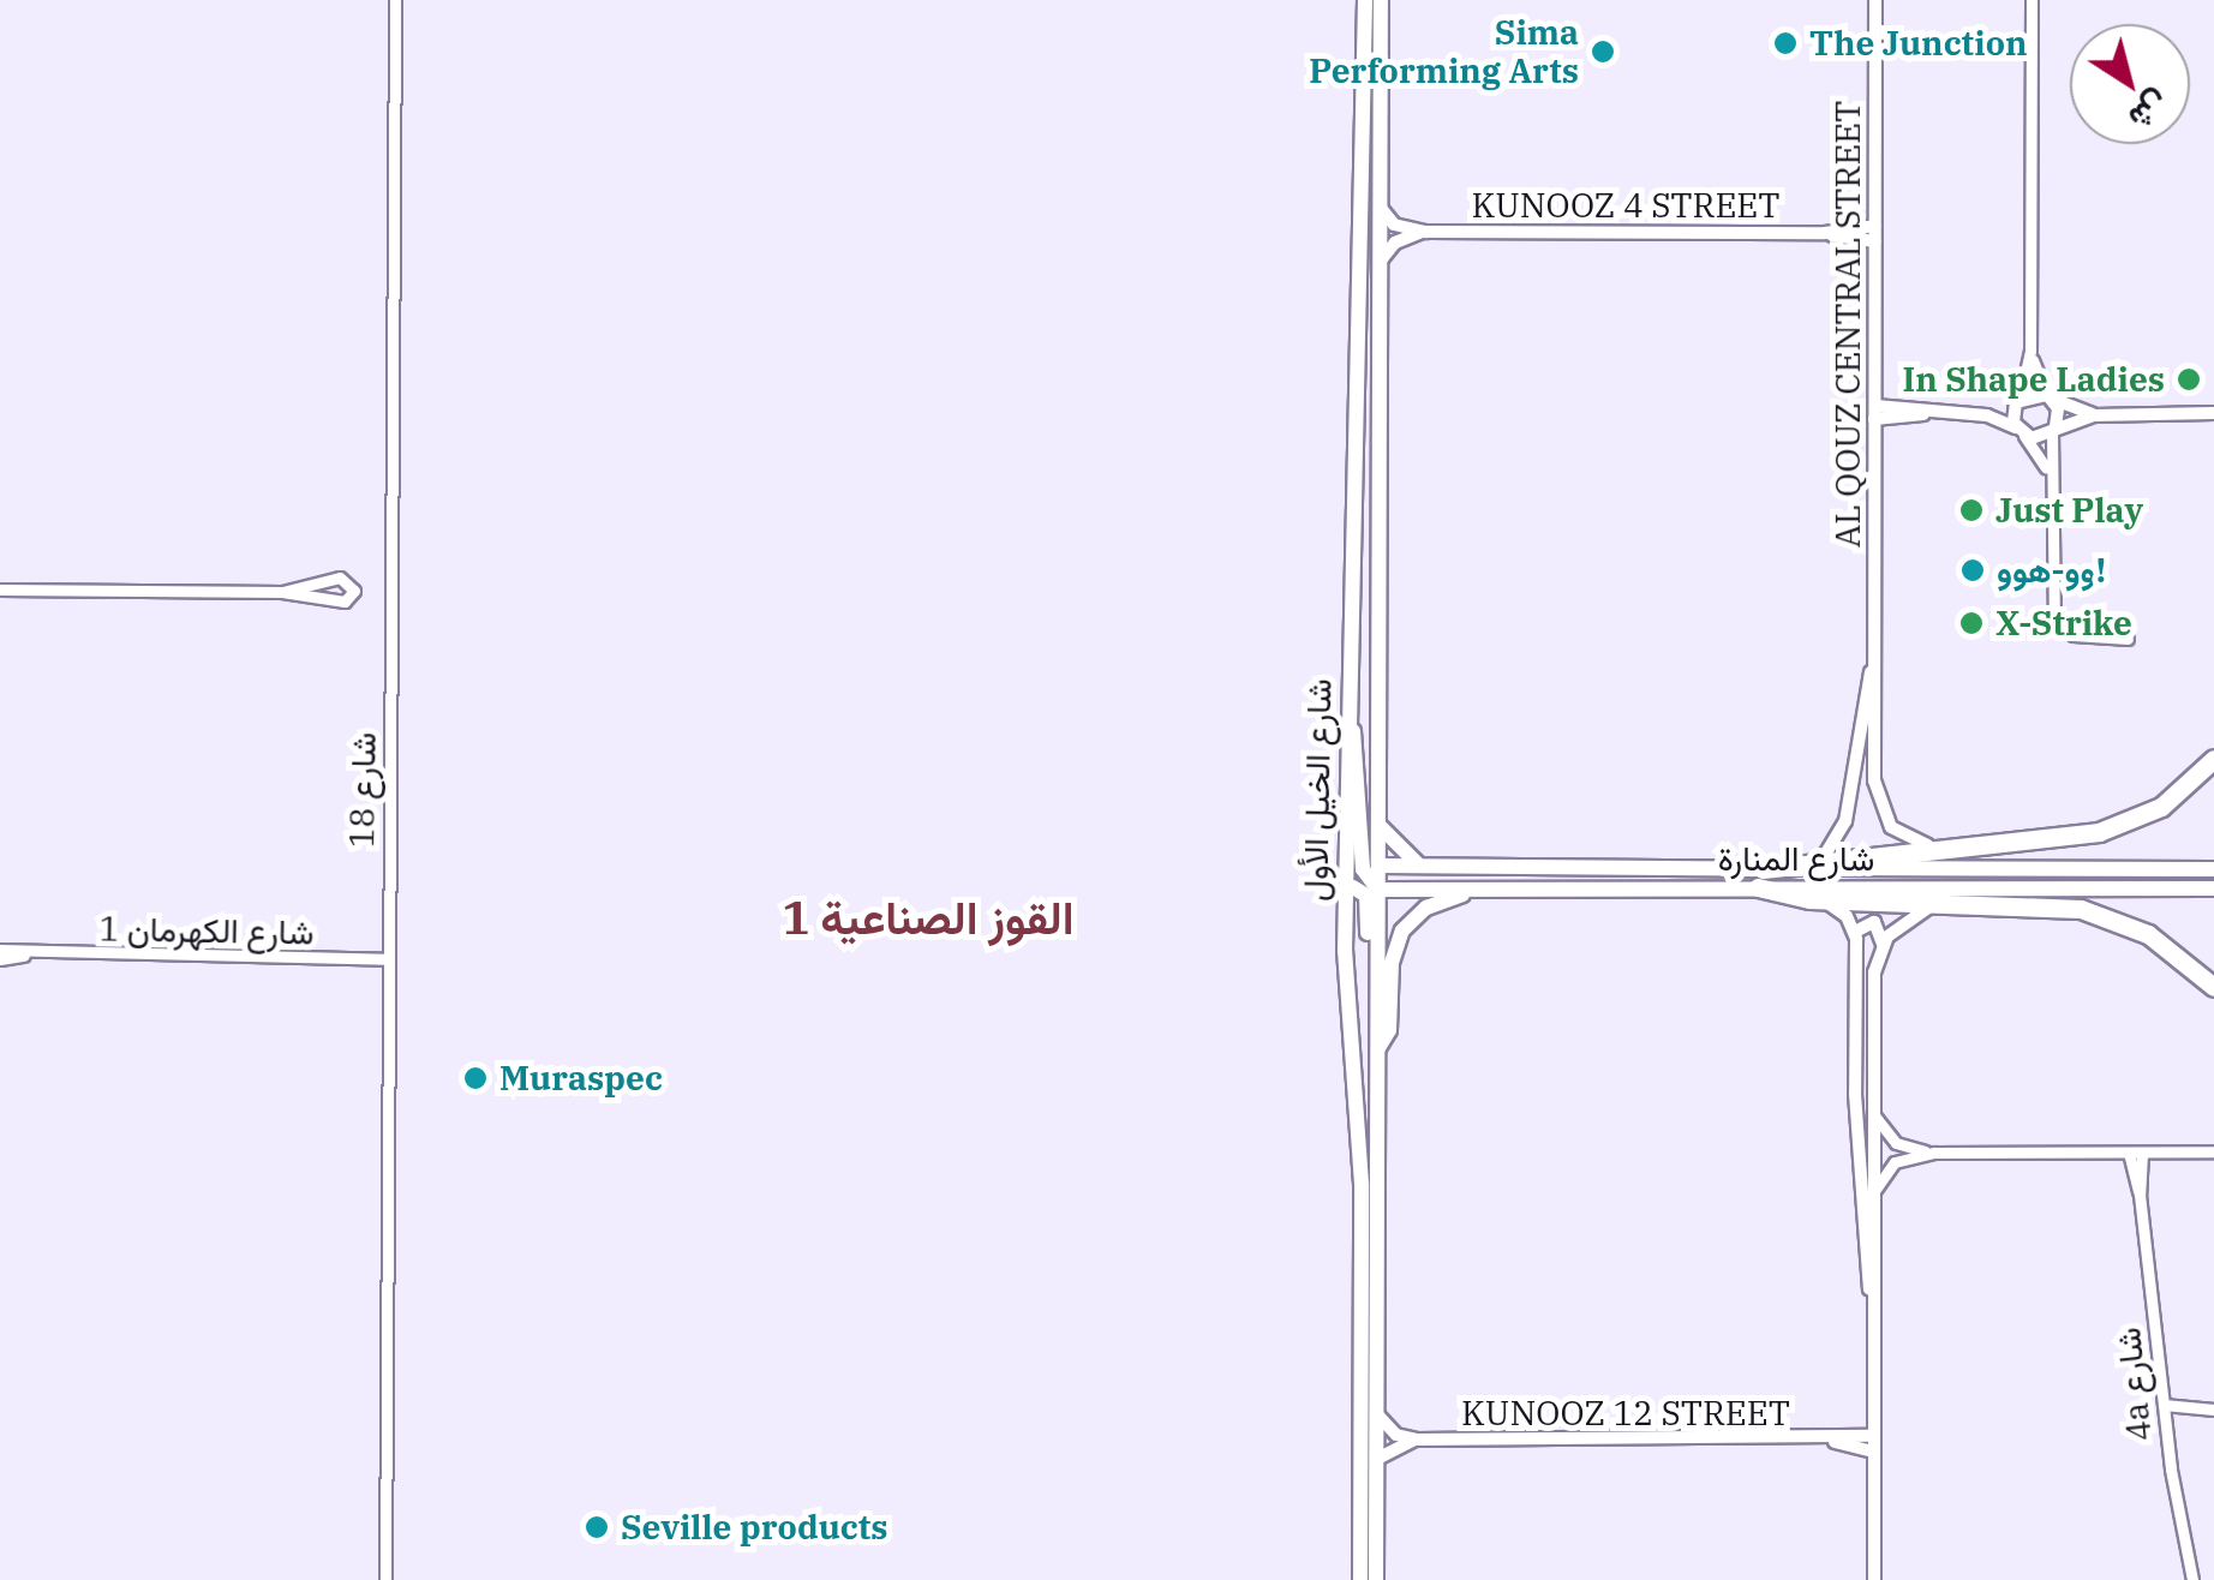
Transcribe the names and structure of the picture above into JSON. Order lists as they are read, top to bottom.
{
  "streets": {
    "main road": ["شارع الخيل الأول", "شارع المنارة"],
    "street": [
      "KUNOOZ 4 STREET",
      "AL QOUZ CENTRAL STREET",
      "شارع 18",
      "شارع الكهرمان 1",
      "4a شارع",
      "KUNOOZ 12 STREET"
    ]
  },
  "crossings": [
    ["KUNOOZ 4 STREET", "AL QOUZ CENTRAL STREET"],
    ["KUNOOZ 4 STREET", "شارع الخيل الأول"],
    ["شارع 18", "شارع الكهرمان 1"],
    ["شارع الخيل الأول", "شارع المنارة"],
    ["شارع الخيل الأول", "KUNOOZ 12 STREET"]
  ],
  "districts": ["القوز الصناعية 1"],
  "places": [
    "The Junction",
    "Sima Performing Arts",
    "In Shape Ladies",
    "Just Play",
    "وو-هوو!",
    "X-Strike",
    "Muraspec",
    "Seville products"
  ],
  "north": "bottom right"
}
